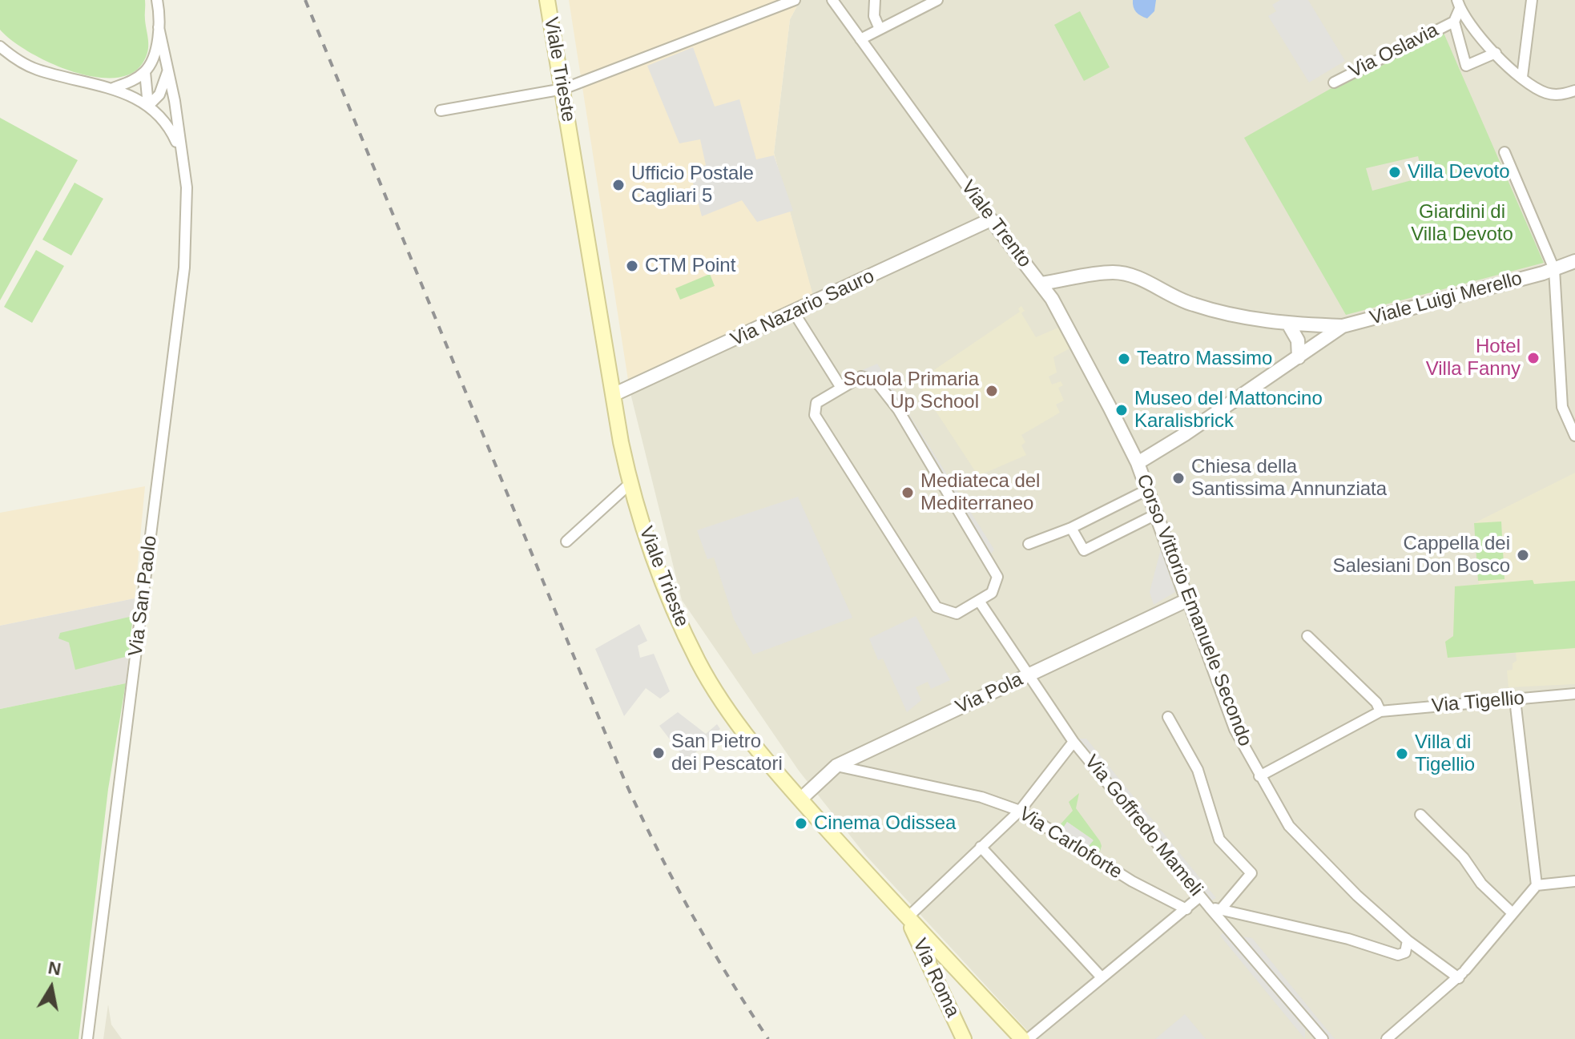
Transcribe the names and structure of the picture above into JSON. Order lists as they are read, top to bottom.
{
  "streets": {
    "main road": ["Viale Trieste", "Via Roma"],
    "street": [
      "Via Oslavia",
      "Viale Trento",
      "Viale Luigi Merello",
      "Via Nazario Sauro",
      "Via San Paolo",
      "Corso Vittorio Emanuele Secondo",
      "Via Pola",
      "Via Tigellio",
      "Via Goffredo Mameli",
      "Via Carloforte"
    ]
  },
  "crossings": [
    ["Viale Trieste", "Via Nazario Sauro"],
    ["Viale Trieste", "Via Pola"],
    ["Viale Trieste", "Via Roma"],
    ["Viale Trento", "Viale Luigi Merello"],
    ["Viale Trento", "Via Nazario Sauro"],
    ["Viale Trento", "Corso Vittorio Emanuele Secondo"],
    ["Viale Luigi Merello", "Corso Vittorio Emanuele Secondo"],
    ["Corso Vittorio Emanuele Secondo", "Via Pola"],
    ["Corso Vittorio Emanuele Secondo", "Via Tigellio"],
    ["Via Pola", "Via Goffredo Mameli"],
    ["Via Pola", "Via Carloforte"]
  ],
  "parks": ["Giardini di Villa Devoto"],
  "places": [
    "Villa Devoto",
    "Ufficio Postale Cagliari 5",
    "CTM Point",
    "Hotel Villa Fanny",
    "Teatro Massimo",
    "Scuola Primaria Up School",
    "Museo del Mattoncino Karalisbrick",
    "Chiesa della Santissima Annunziata",
    "Mediateca del Mediterraneo",
    "Cappella dei Salesiani Don Bosco",
    "San Pietro dei Pescatori",
    "Villa di Tigellio",
    "Cinema Odissea"
  ],
  "north": "top"
}
